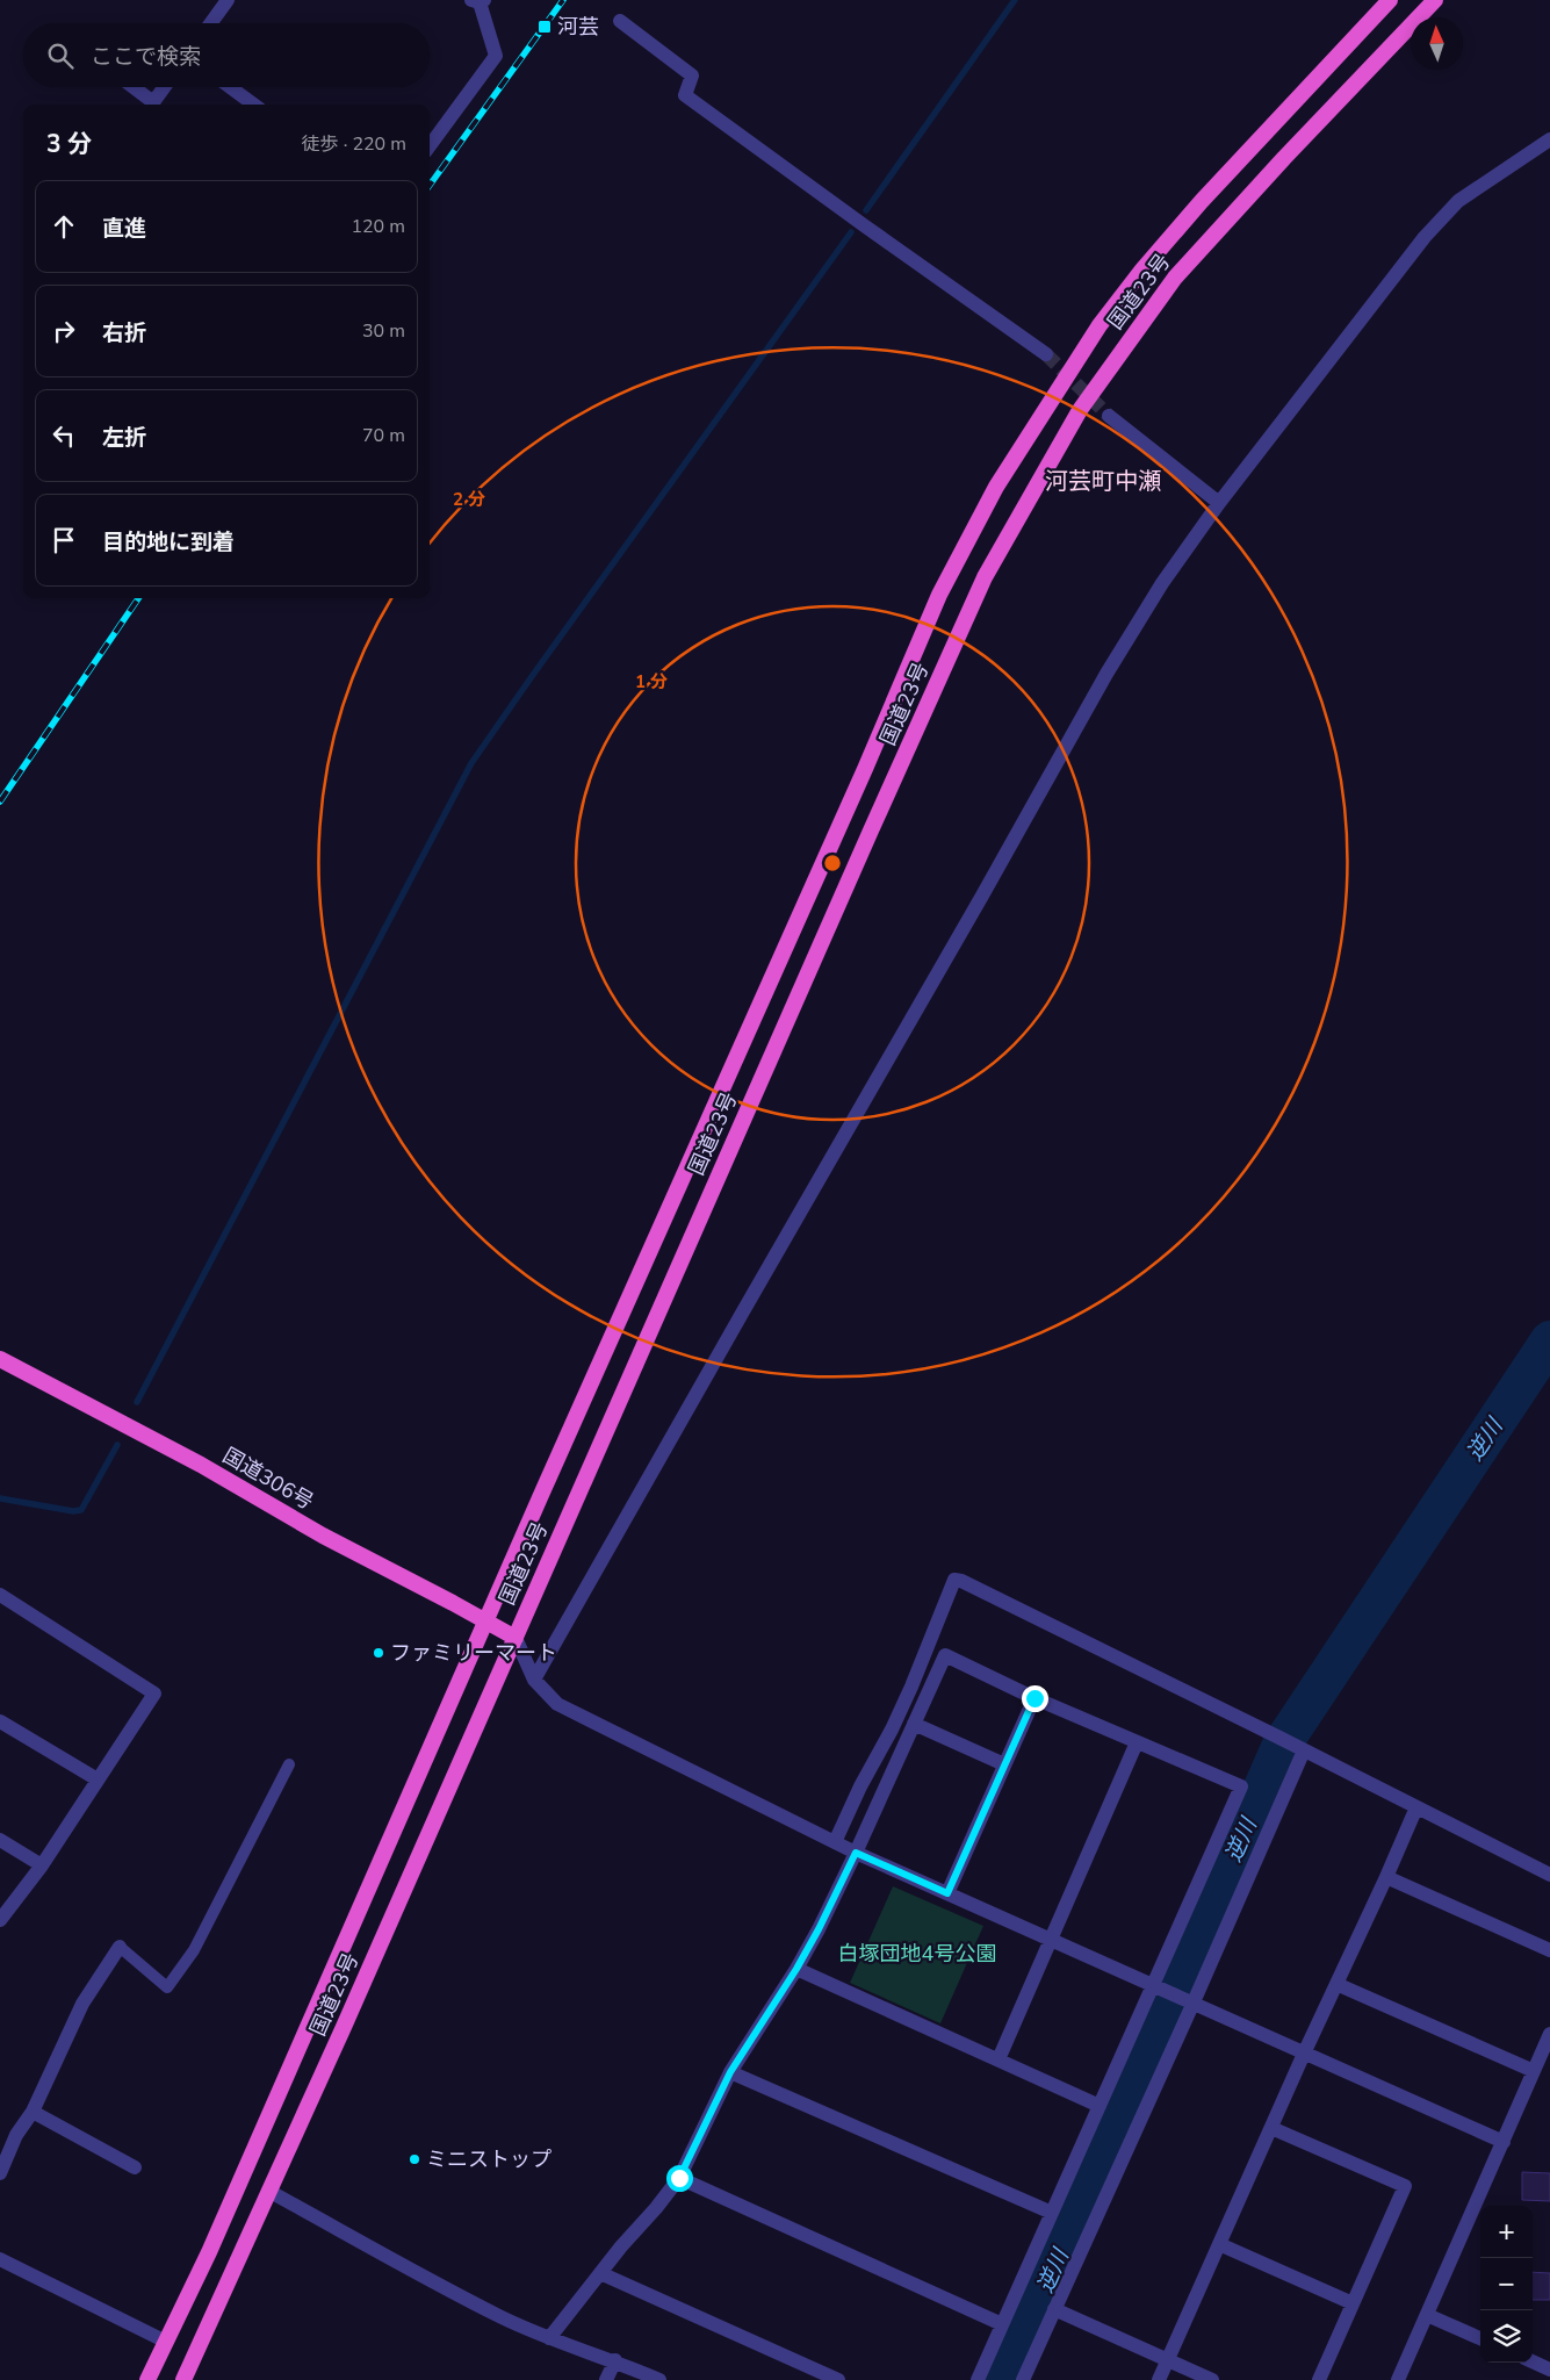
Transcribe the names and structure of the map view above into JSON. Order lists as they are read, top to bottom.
{
  "streets": {
    "highway": ["国道23号", "国道306号"]
  },
  "crossings": [
    ["国道23号", "国道306号"]
  ],
  "districts": ["河芸町中瀬"],
  "water": ["逆川"],
  "parks": ["白塚団地4号公園"],
  "places": {
    "transit": ["河芸"],
    "other": ["ファミリーマート", "ミニストップ"]
  },
  "north": "top",
  "page": {
    "search": "ここで検索",
    "heading": ["3 分", "徒歩 · 220 m"],
    "list": [
      ["直進", "120 m"],
      ["右折", "30 m"],
      ["左折", "70 m"],
      "目的地に到着"
    ],
    "map_buttons": ["+", "−"]
  },
  "rings": ["2 分", "1 分"]
}
